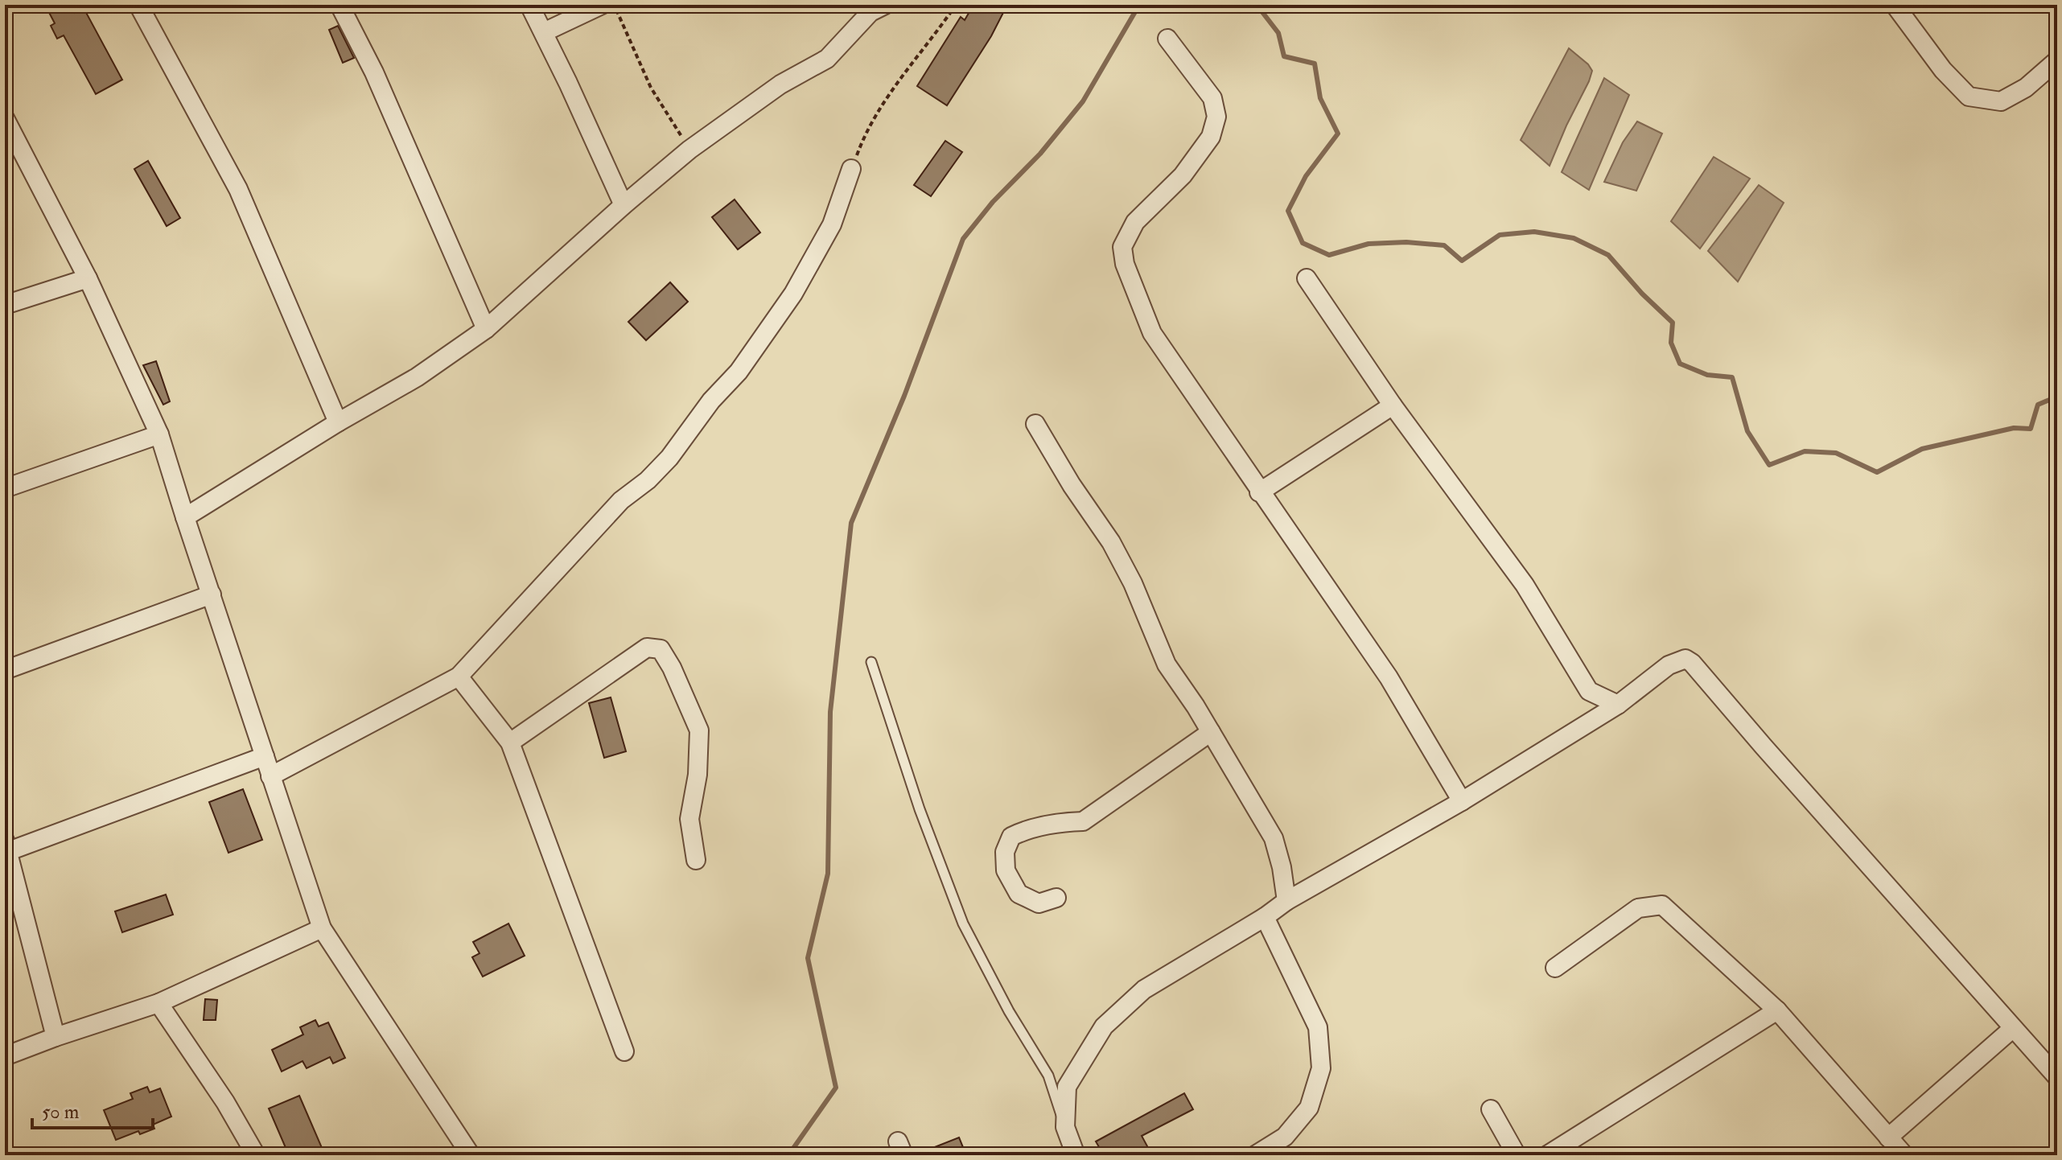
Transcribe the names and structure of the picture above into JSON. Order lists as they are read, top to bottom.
{
  "scale_bar": "50 m"
}
